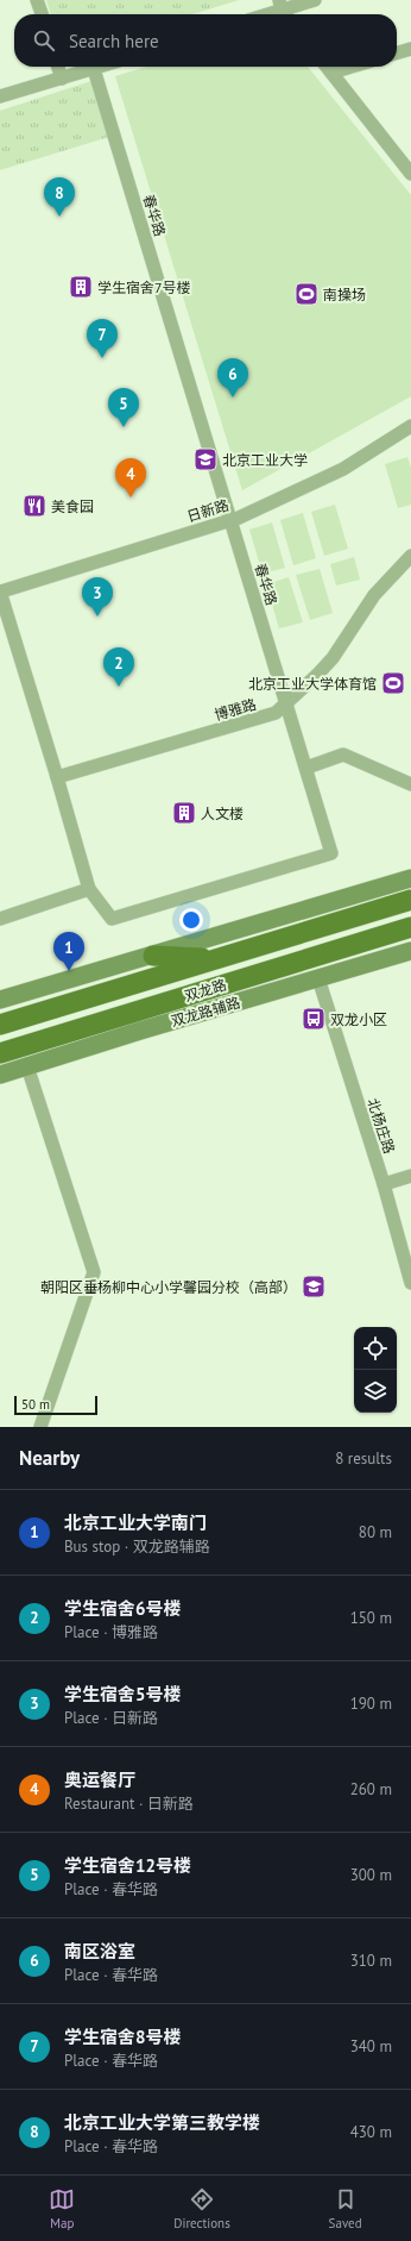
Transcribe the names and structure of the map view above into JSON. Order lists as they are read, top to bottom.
{
  "streets": {
    "main road": ["双龙路", "双龙路辅路"],
    "street": [
      "春华路",
      "日新路",
      "博雅路",
      "北杨庄路"
    ]
  },
  "crossings": [
    ["春华路", "日新路"],
    ["春华路", "博雅路"],
    ["双龙路辅路", "北杨庄路"]
  ],
  "places": {
    "building": ["学生宿舍7号楼", "人文楼"],
    "sports": ["南操场", "北京工业大学体育馆"],
    "school or university": ["北京工业大学", "朝阳区垂杨柳中心小学馨园分校（高部）"],
    "restaurant": ["美食园"],
    "bus stop": ["双龙小区"]
  },
  "scale_bar": "50 m",
  "page": {
    "search": "Search here",
    "pins": [
      "8",
      "7",
      "6",
      "5",
      "4",
      "3",
      "2",
      "1"
    ],
    "scale": "50 m",
    "heading": ["Nearby", "8 results"],
    "list": [
      {
        "mark": "1",
        "name": "北京工业大学南门",
        "note": "Bus stop · 双龙路辅路",
        "value": "80 m"
      },
      {
        "mark": "2",
        "name": "学生宿舍6号楼",
        "note": "Place · 博雅路",
        "value": "150 m"
      },
      {
        "mark": "3",
        "name": "学生宿舍5号楼",
        "note": "Place · 日新路",
        "value": "190 m"
      },
      {
        "mark": "4",
        "name": "奥运餐厅",
        "note": "Restaurant · 日新路",
        "value": "260 m"
      },
      {
        "mark": "5",
        "name": "学生宿舍12号楼",
        "note": "Place · 春华路",
        "value": "300 m"
      },
      {
        "mark": "6",
        "name": "南区浴室",
        "note": "Place · 春华路",
        "value": "310 m"
      },
      {
        "mark": "7",
        "name": "学生宿舍8号楼",
        "note": "Place · 春华路",
        "value": "340 m"
      },
      {
        "mark": "8",
        "name": "北京工业大学第三教学楼",
        "note": "Place · 春华路",
        "value": "430 m"
      }
    ],
    "nav": ["Map", "Directions", "Saved"]
  }
}
